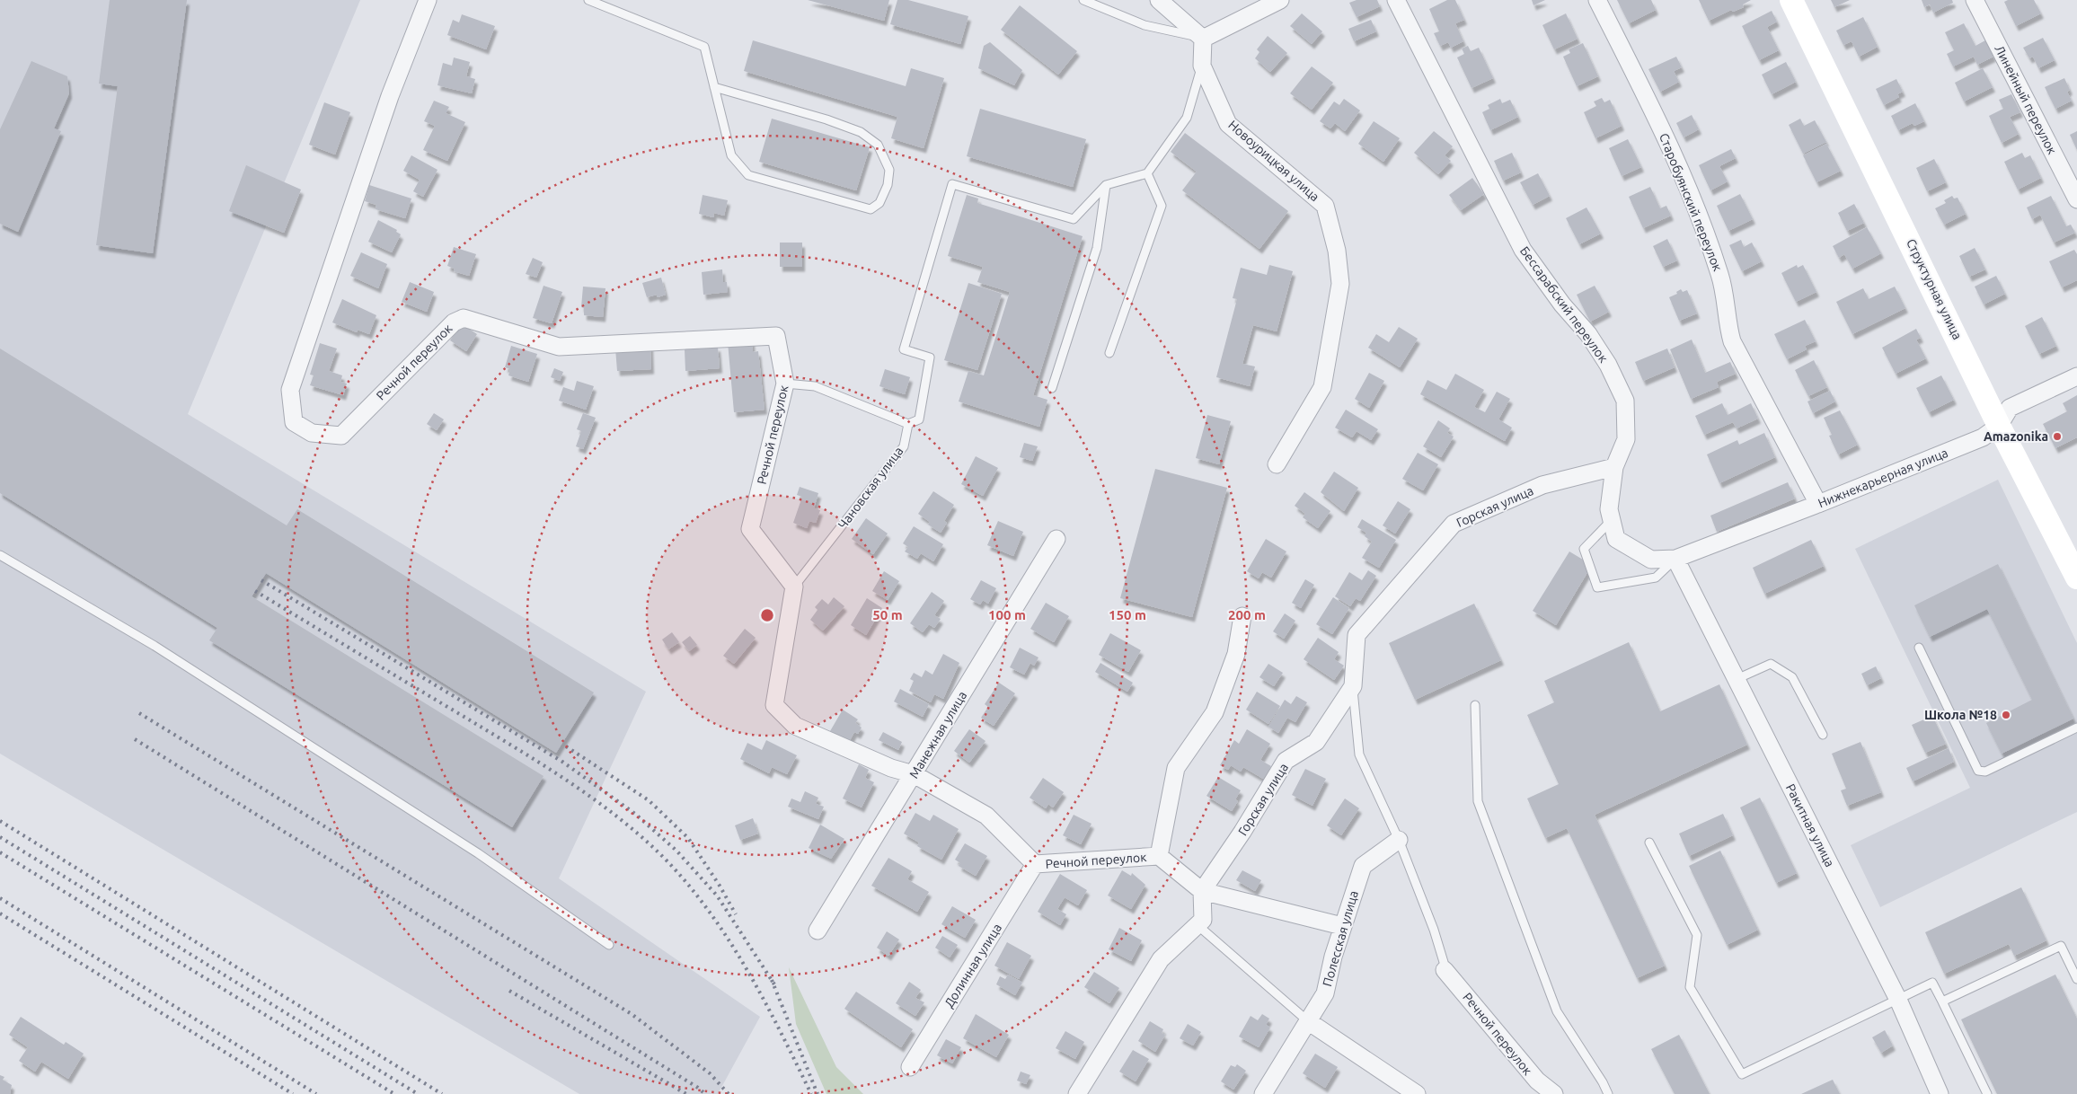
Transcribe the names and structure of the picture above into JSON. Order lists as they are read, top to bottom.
{
  "streets": {
    "main road": ["Структурная улица"],
    "street": [
      "Линейный переулок",
      "Новоурицкая улица",
      "Старобуянский переулок",
      "Бессарабский переулок",
      "Речной переулок",
      "Нижнекарьерная улица",
      "Горская улица",
      "Манежная улица",
      "Ракитная улица",
      "Полесская улица",
      "Долинная улица"
    ],
    "lane": ["Чановская улица"]
  },
  "crossings": [
    ["Старобуянский переулок", "Нижнекарьерная улица"],
    ["Структурная улица", "Нижнекарьерная улица"],
    ["Бессарабский переулок", "Нижнекарьерная улица"],
    ["Бессарабский переулок", "Горская улица"],
    ["Бессарабский переулок", "Ракитная улица"],
    ["Речной переулок", "Чановская улица"],
    ["Речной переулок", "Горская улица"],
    ["Речной переулок", "Манежная улица"],
    ["Речной переулок", "Полесская улица"],
    ["Речной переулок", "Долинная улица"],
    ["Нижнекарьерная улица", "Ракитная улица"]
  ],
  "places": ["Amazonika", "Школа №18"],
  "rings": [
    "50 m",
    "100 m",
    "150 m",
    "200 m"
  ]
}
